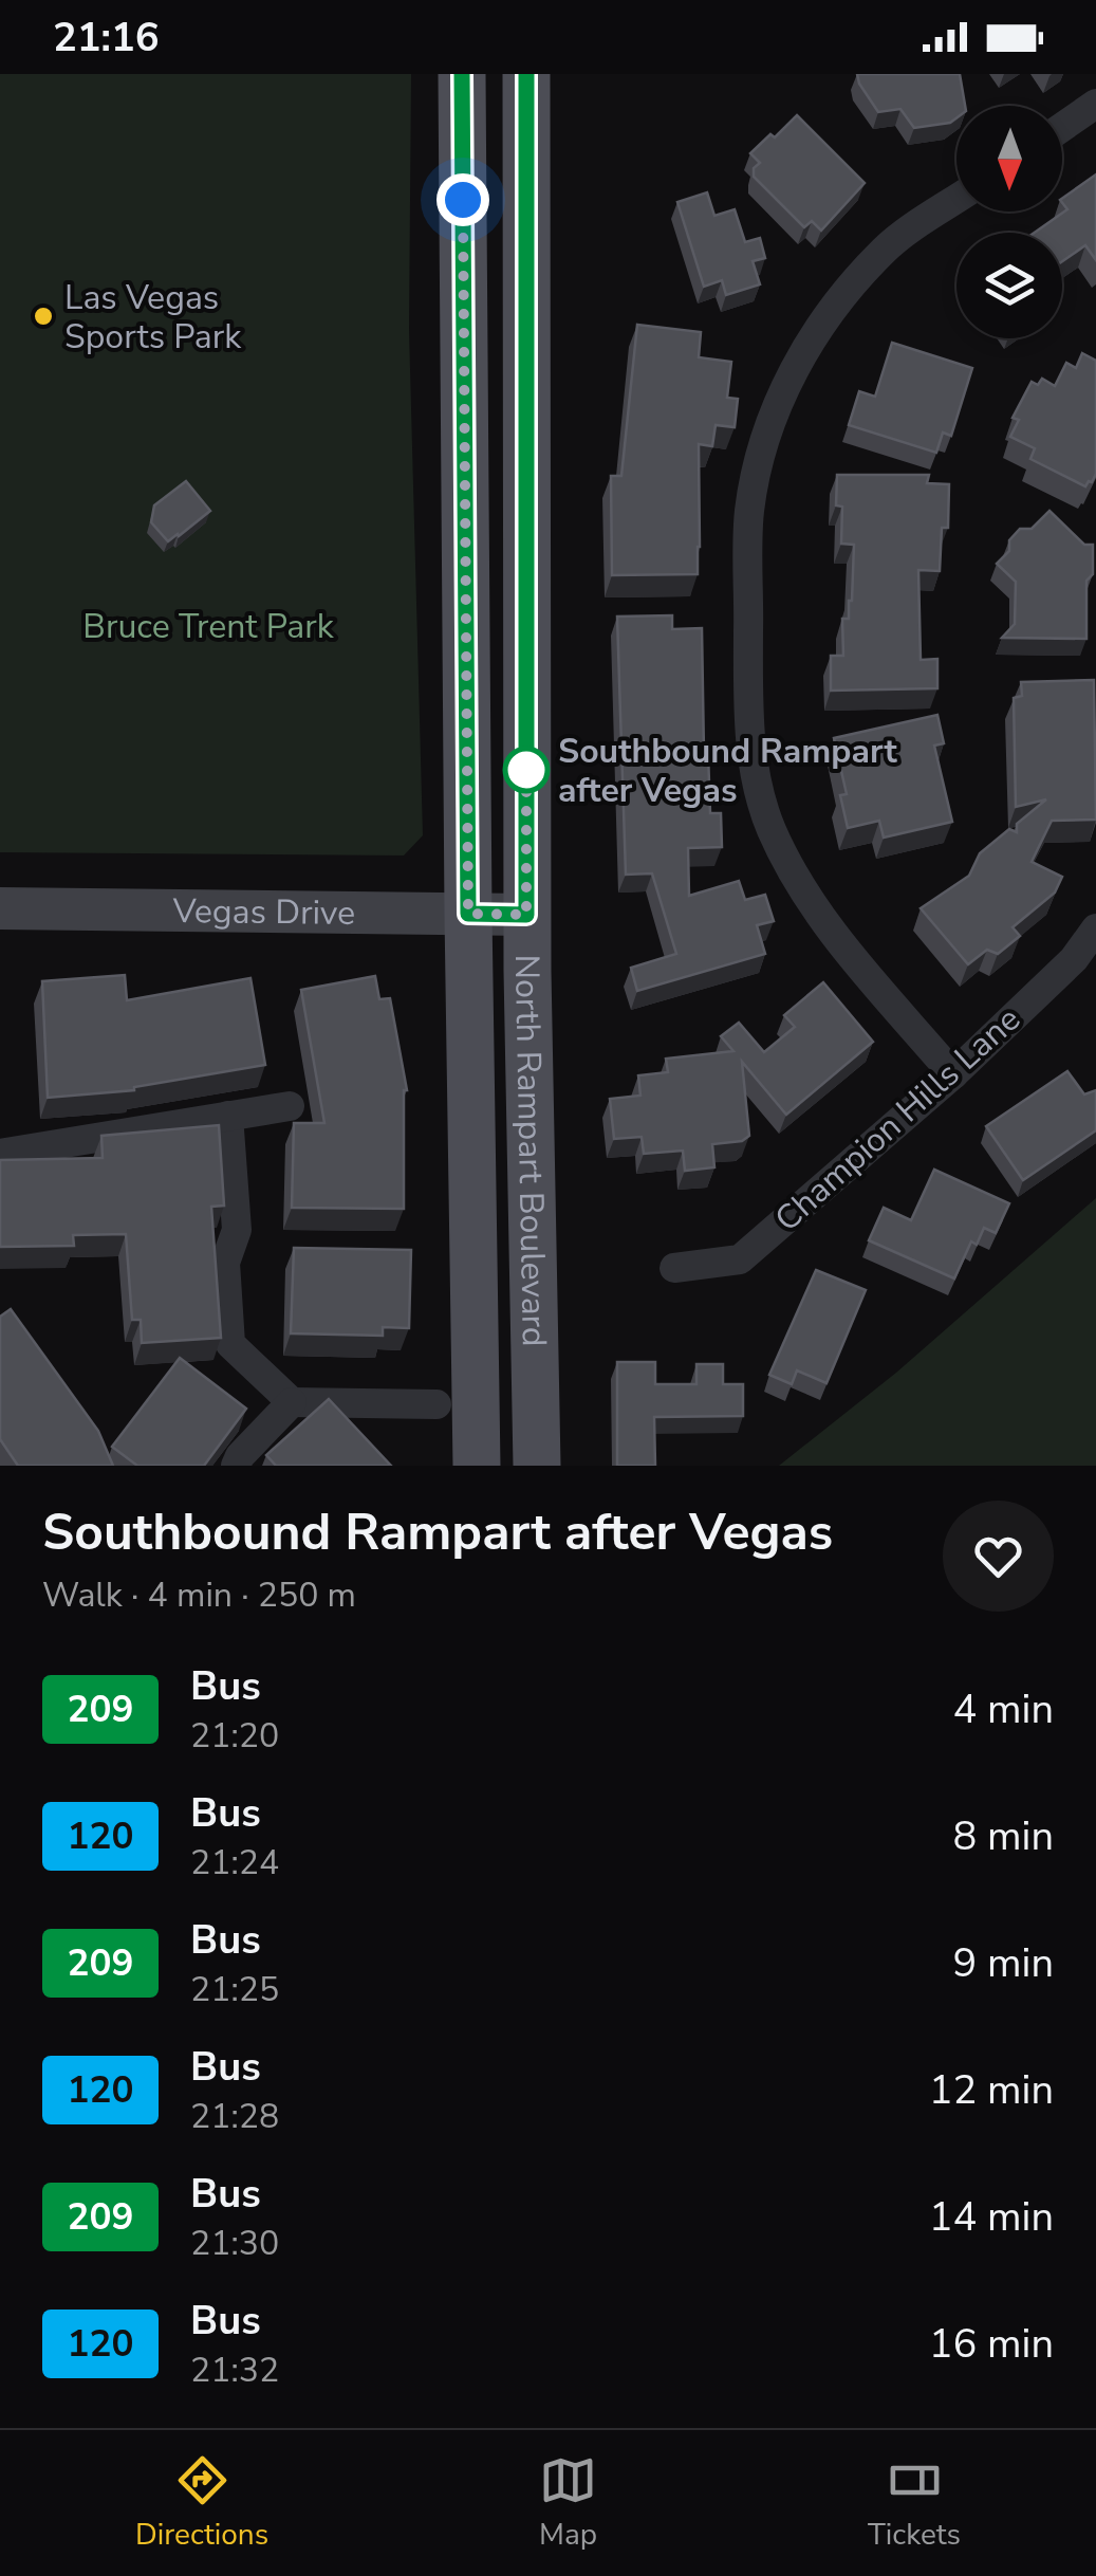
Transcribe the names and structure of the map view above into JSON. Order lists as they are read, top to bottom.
{
  "streets": {
    "main road": ["Vegas Drive", "North Rampart Boulevard"],
    "street": ["Champion Hills Lane"]
  },
  "crossings": [
    ["Vegas Drive", "North Rampart Boulevard"]
  ],
  "parks": ["Bruce Trent Park"],
  "places": ["Las Vegas Sports Park", "Southbound Rampart after Vegas"],
  "lines": ["bus line 209"],
  "north": "bottom",
  "page": {
    "status": "21:16",
    "heading": ["Southbound Rampart after Vegas", "Walk · 4 min · 250 m"],
    "list": [
      {
        "mark": "209",
        "name": "Bus",
        "note": "21:20",
        "value": "4 min"
      },
      {
        "mark": "120",
        "name": "Bus",
        "note": "21:24",
        "value": "8 min"
      },
      {
        "mark": "209",
        "name": "Bus",
        "note": "21:25",
        "value": "9 min"
      },
      {
        "mark": "120",
        "name": "Bus",
        "note": "21:28",
        "value": "12 min"
      },
      {
        "mark": "209",
        "name": "Bus",
        "note": "21:30",
        "value": "14 min"
      },
      {
        "mark": "120",
        "name": "Bus",
        "note": "21:32",
        "value": "16 min"
      }
    ],
    "tabs": ["Directions", "Map", "Tickets"]
  }
}
